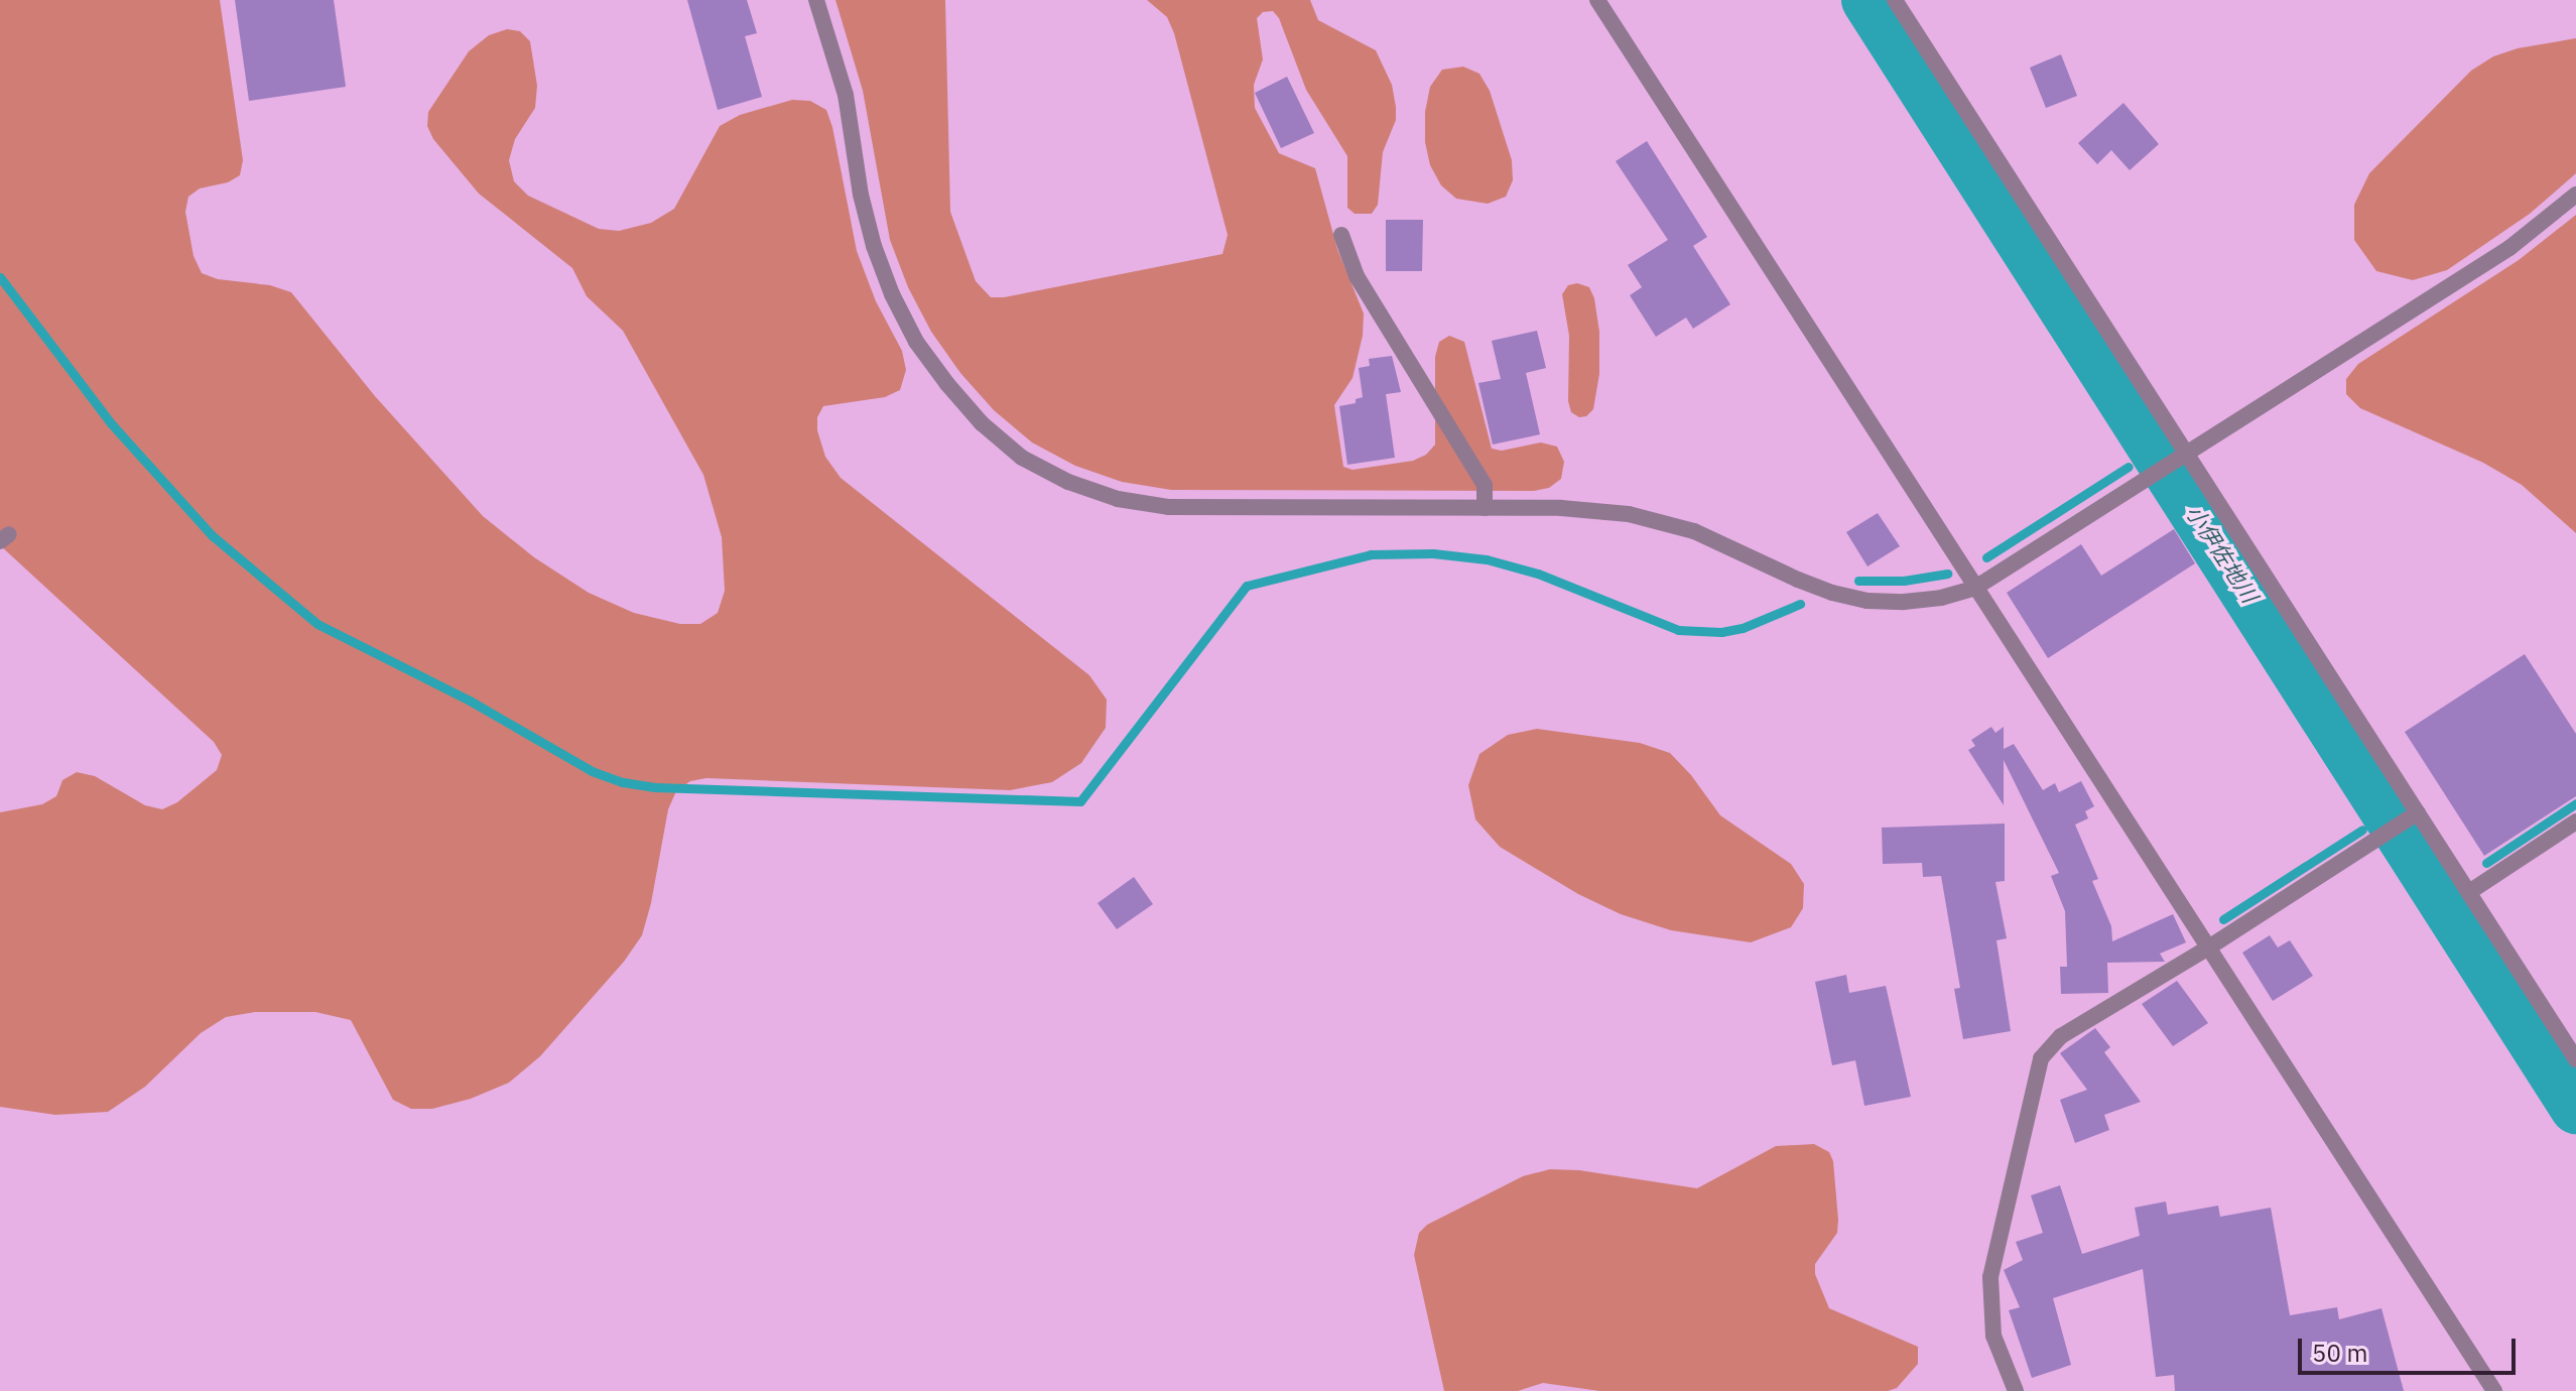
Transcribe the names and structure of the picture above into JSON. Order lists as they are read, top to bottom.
{
  "water": ["小伊佐地川"],
  "scale_bar": "50 m"
}
